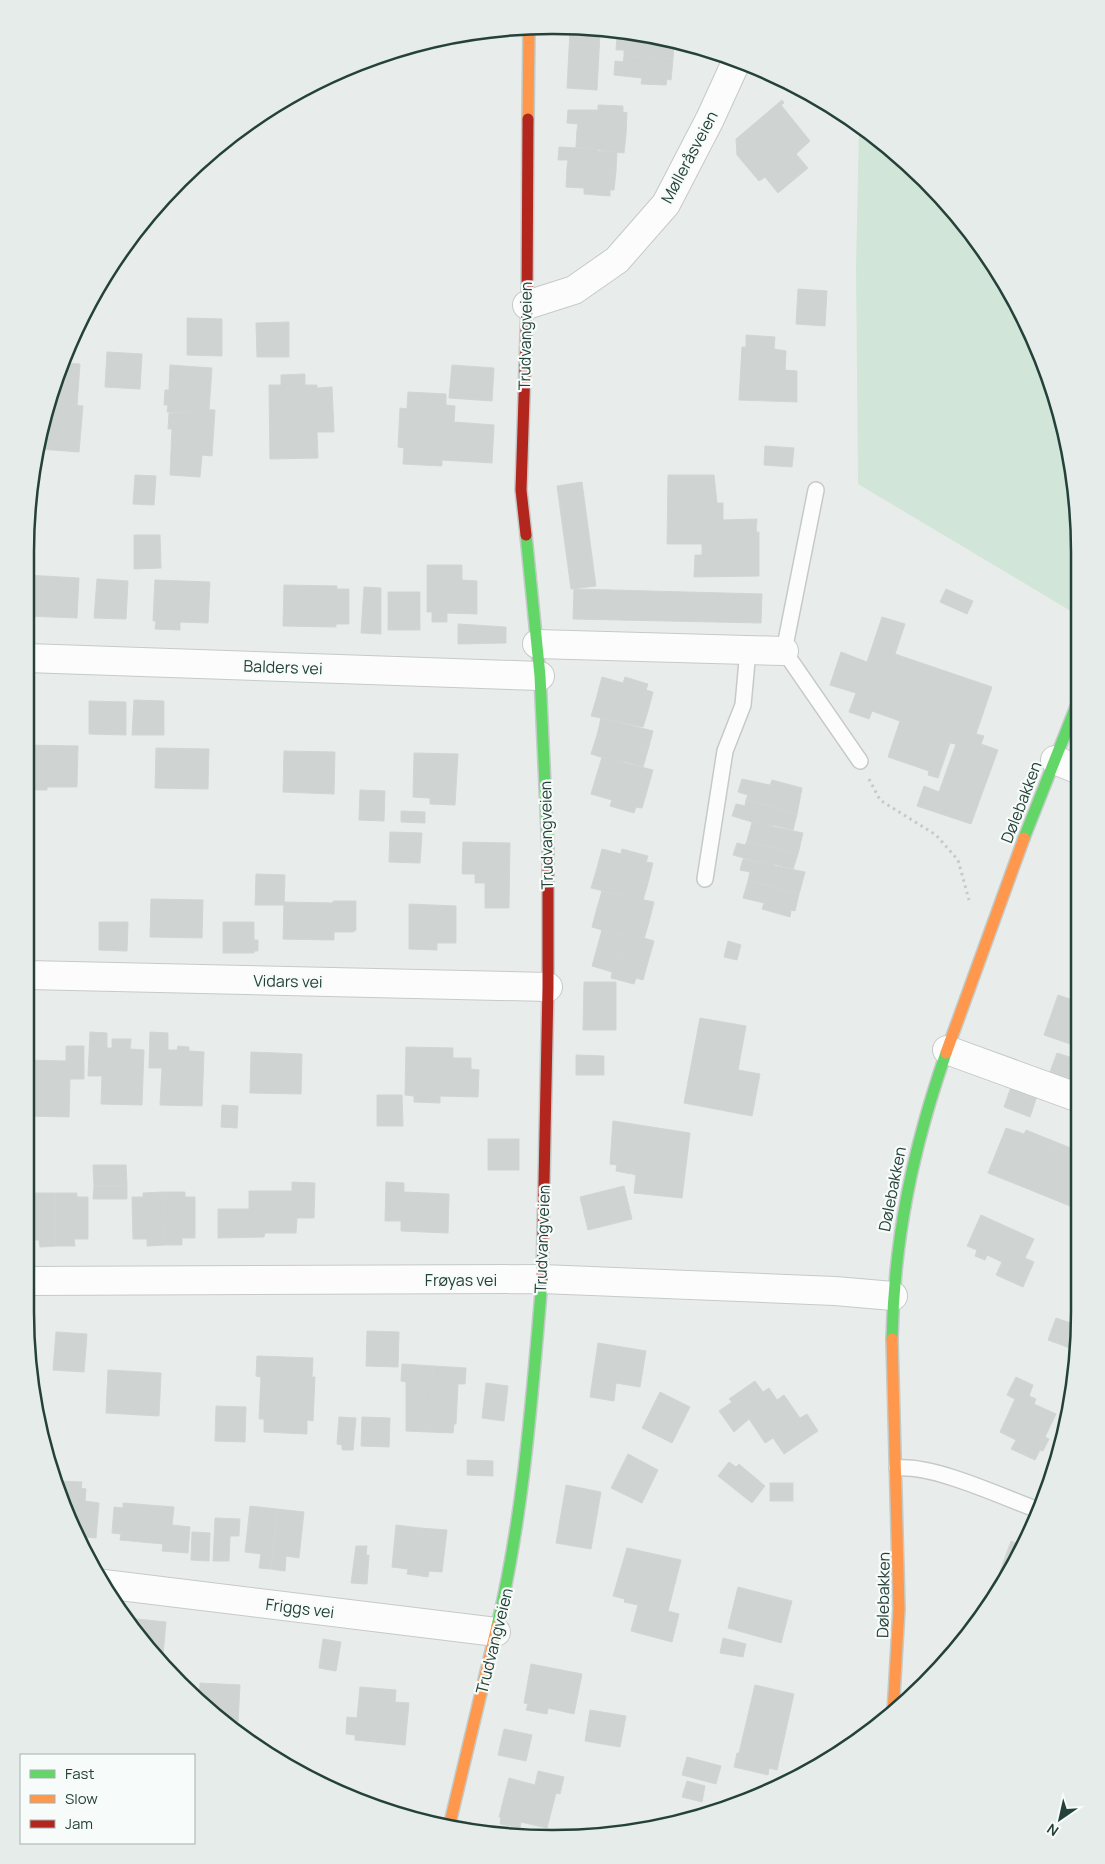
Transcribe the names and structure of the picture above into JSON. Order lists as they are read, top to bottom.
{
  "streets": {
    "street": [
      "Mølleråsveien",
      "Trudvangveien",
      "Balders vei",
      "Dølebakken",
      "Vidars vei",
      "Frøyas vei",
      "Friggs vei"
    ]
  },
  "crossings": [
    ["Mølleråsveien", "Trudvangveien"],
    ["Trudvangveien", "Balders vei"],
    ["Trudvangveien", "Vidars vei"],
    ["Trudvangveien", "Frøyas vei"],
    ["Trudvangveien", "Friggs vei"],
    ["Dølebakken", "Frøyas vei"]
  ],
  "legend": ["Fast", "Slow", "Jam"],
  "north": "bottom left"
}
